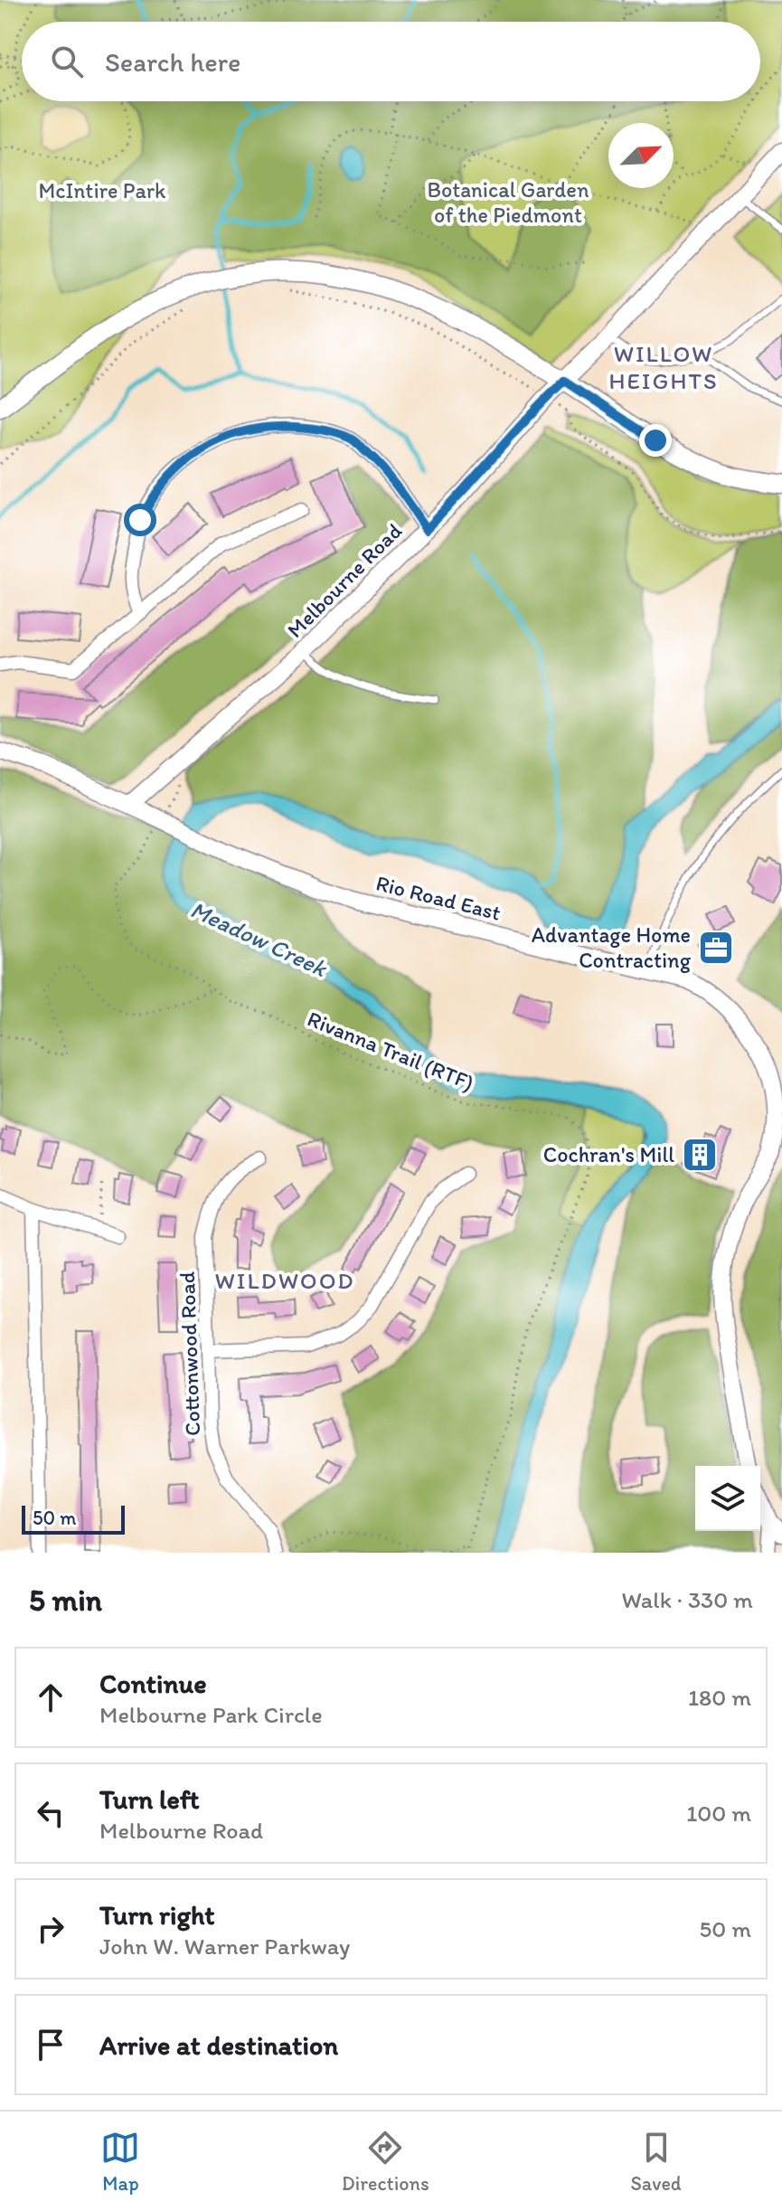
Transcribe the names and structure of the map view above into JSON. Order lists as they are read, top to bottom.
{
  "streets": {
    "street": ["Melbourne Road", "Rio Road East", "Cottonwood Road"],
    "path": ["Rivanna Trail (RTF)"]
  },
  "crossings": [
    ["Melbourne Road", "Rio Road East"],
    ["Rio Road East", "Rivanna Trail (RTF)"]
  ],
  "districts": ["WILLOW HEIGHTS", "WILDWOOD"],
  "water": ["Meadow Creek"],
  "parks": ["Botanical Garden of the Piedmont", "McIntire Park"],
  "places": {
    "office": ["Advantage Home Contracting"],
    "building": ["Cochran's Mill"]
  },
  "scale_bar": "50 m",
  "north": "top right",
  "page": {
    "search": "Search here",
    "scale": "50 m",
    "heading": ["5 min", "Walk · 330 m"],
    "list": [
      ["Continue", "Melbourne Park Circle", "180 m"],
      ["Turn left", "Melbourne Road", "100 m"],
      ["Turn right", "John W. Warner Parkway", "50 m"],
      "Arrive at destination"
    ],
    "nav": ["Map", "Directions", "Saved"]
  }
}
